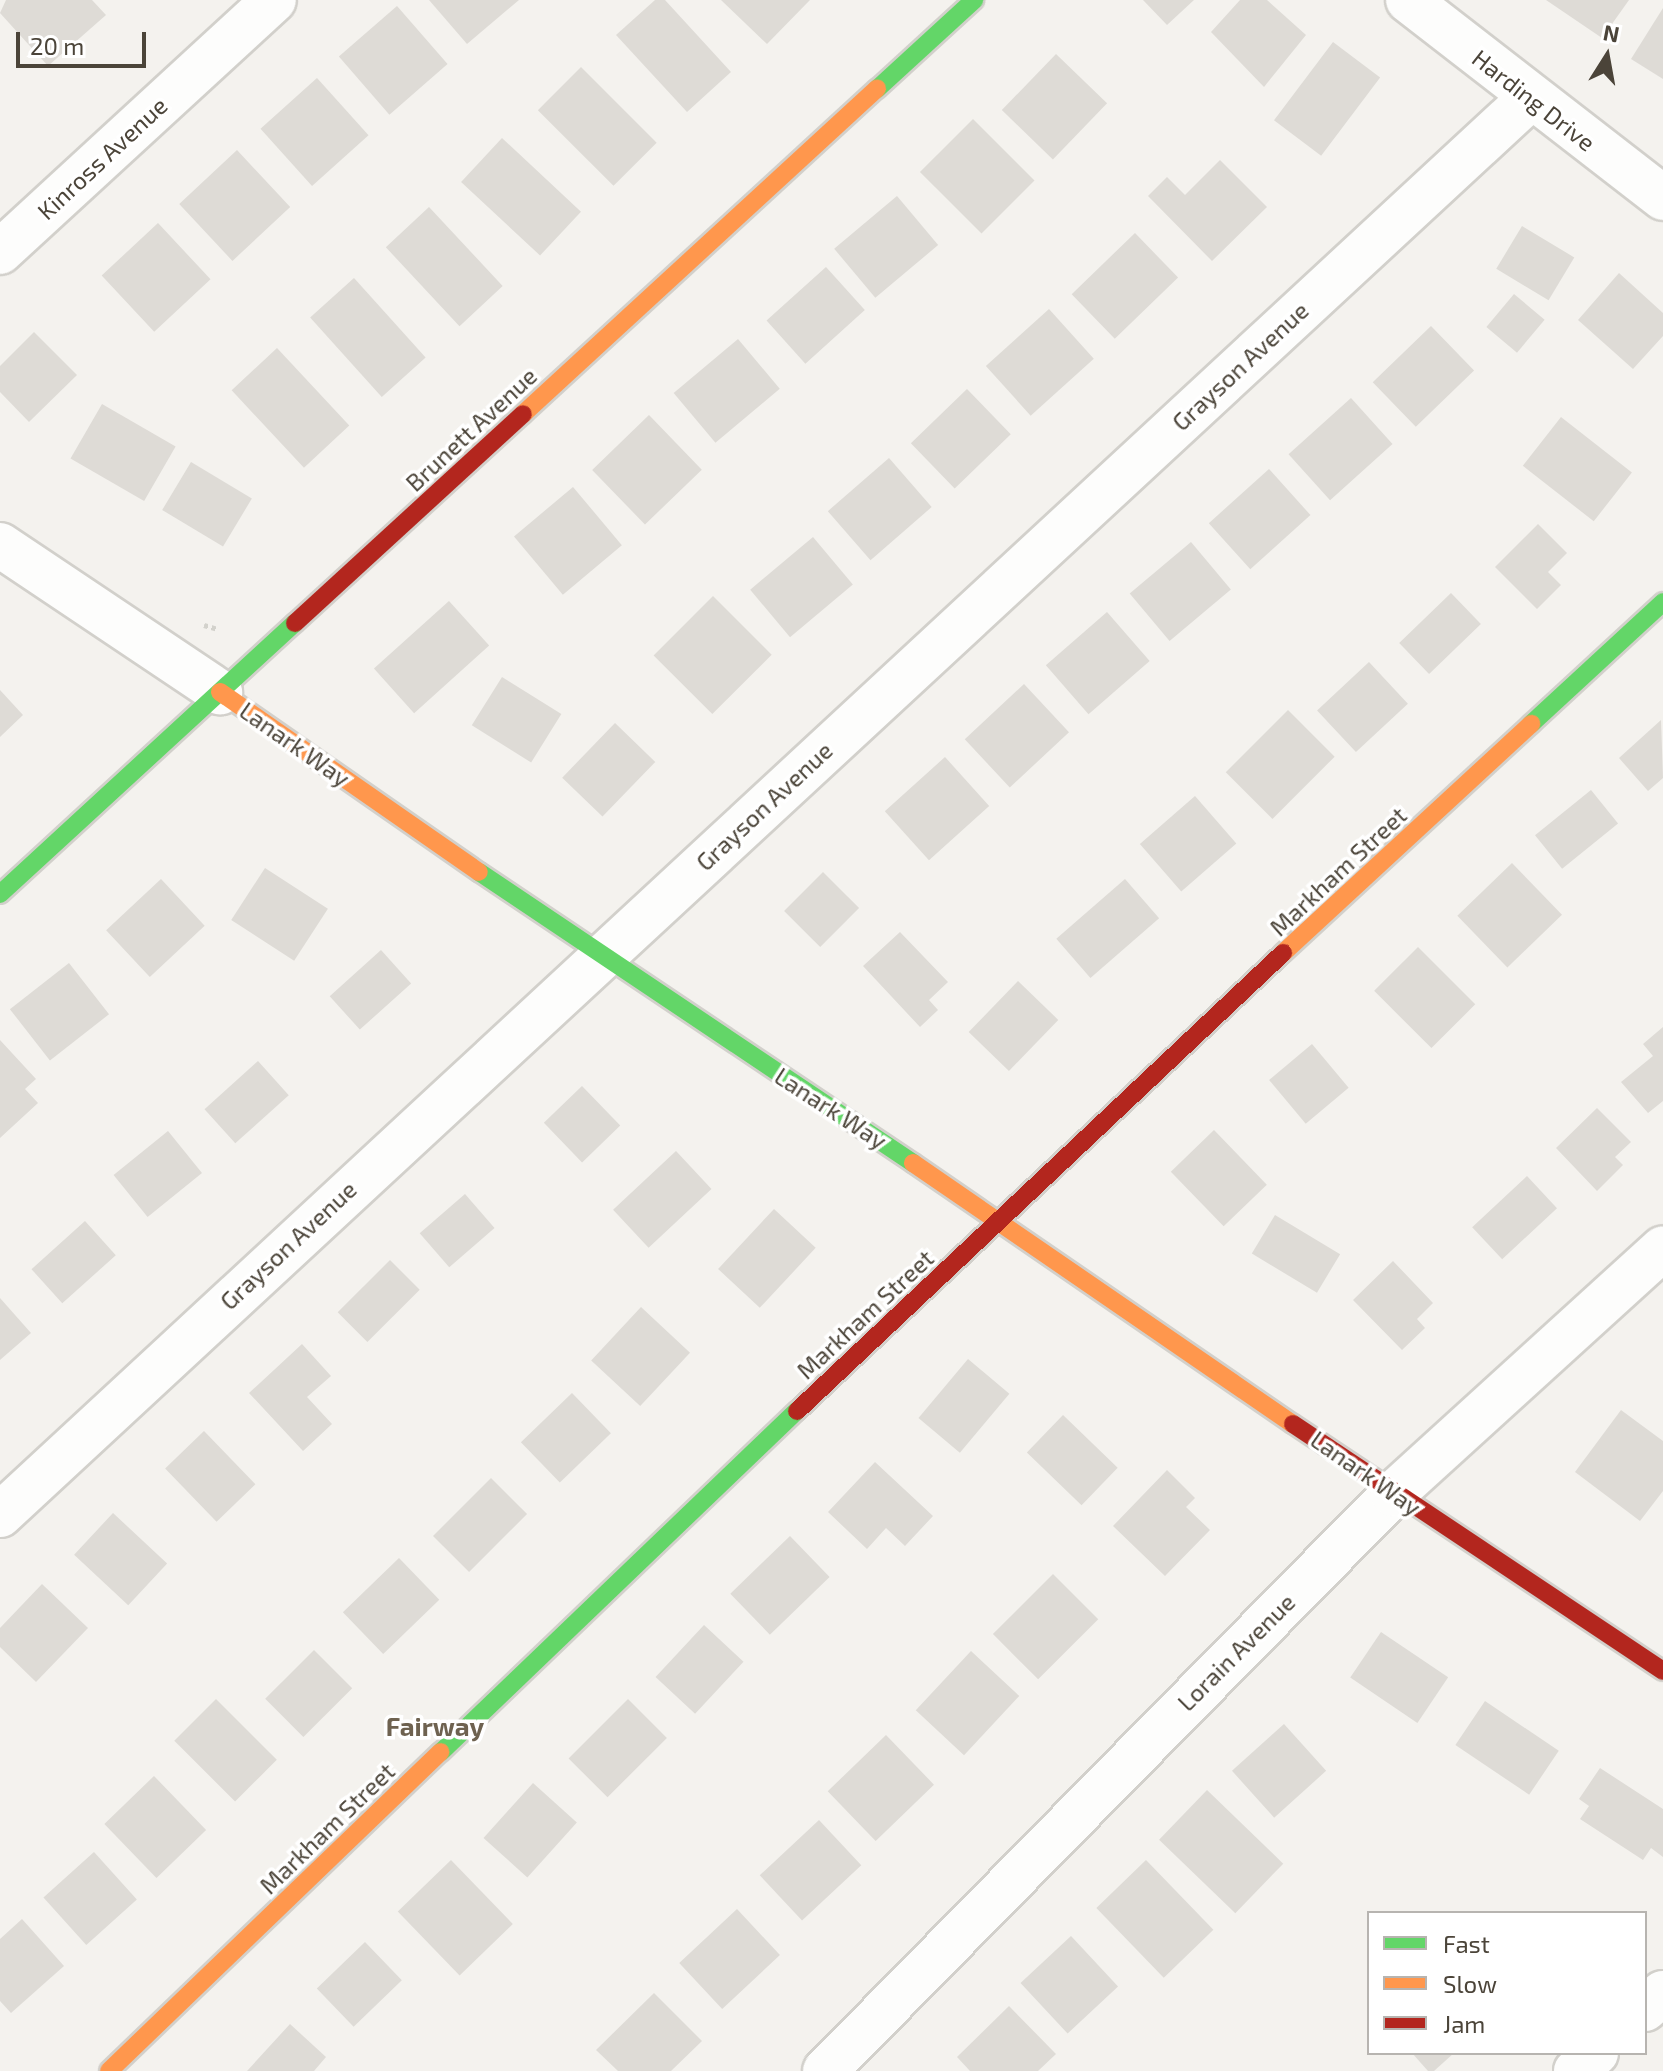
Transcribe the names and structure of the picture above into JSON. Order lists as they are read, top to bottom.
{
  "streets": {
    "street": [
      "Harding Drive",
      "Kinross Avenue",
      "Grayson Avenue",
      "Brunett Avenue",
      "Lanark Way",
      "Markham Street",
      "Lorain Avenue"
    ]
  },
  "crossings": [
    ["Harding Drive", "Grayson Avenue"],
    ["Grayson Avenue", "Lanark Way"],
    ["Brunett Avenue", "Lanark Way"],
    ["Lanark Way", "Markham Street"],
    ["Lanark Way", "Lorain Avenue"]
  ],
  "districts": ["Fairway"],
  "legend": ["Fast", "Slow", "Jam"],
  "scale_bar": "20 m",
  "north": "top"
}
